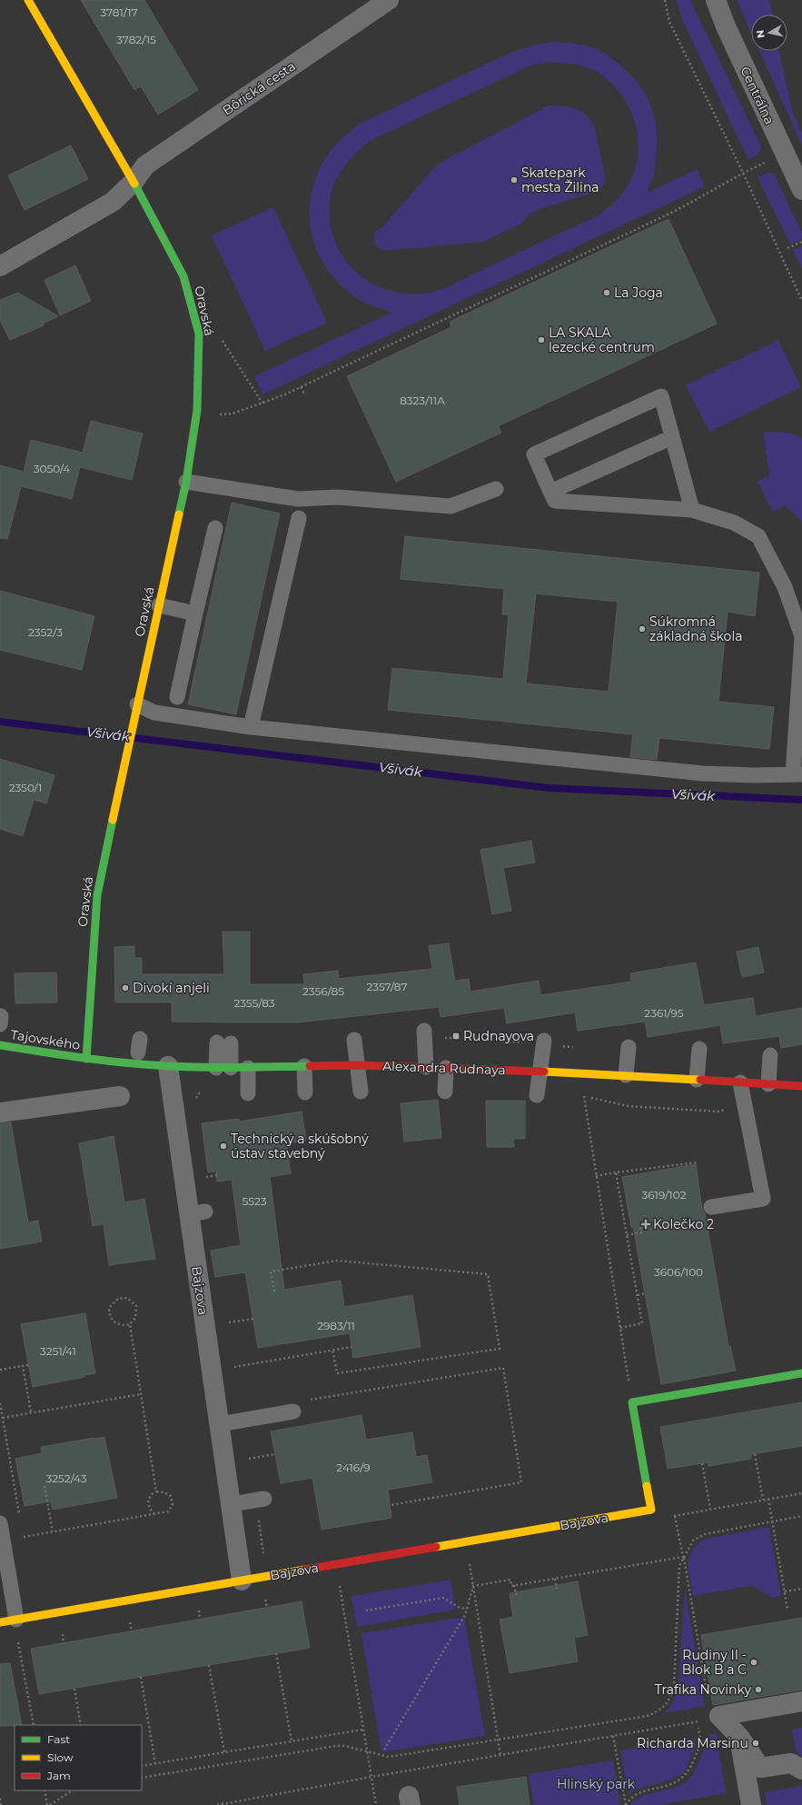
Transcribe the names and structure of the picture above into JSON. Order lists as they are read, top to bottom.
{
  "streets": {
    "street": [
      "Bôrická cesta",
      "Centrálna",
      "Oravská",
      "Tajovského",
      "Alexandra Rudnaya",
      "Bajzova"
    ]
  },
  "crossings": [
    ["Bôrická cesta", "Oravská"],
    ["Oravská", "Tajovského"],
    ["Oravská", "Alexandra Rudnaya"],
    ["Tajovského", "Alexandra Rudnaya"],
    ["Alexandra Rudnaya", "Bajzova"]
  ],
  "water": ["Všivák"],
  "parks": ["Hlinský park"],
  "places": {
    "other": [
      "Skatepark mesta Žilina",
      "La Joga",
      "LA SKALA lezecké centrum",
      "Súkromná základná škola",
      "Divokí anjeli",
      "Technický a skúšobný ústav stavebný",
      "Rudiny II - Blok B a C",
      "Trafika Novinky",
      "Richarda Marsinu"
    ],
    "transit": ["Rudnayova"],
    "health": ["Kolečko 2"]
  },
  "house_numbers": [
    "3781/17",
    "3782/15",
    "8323/11A",
    "3050/4",
    "2352/3",
    "2350/1",
    "2357/87",
    "2356/85",
    "2355/83",
    "2361/95",
    "3619/102",
    "5523",
    "3606/100",
    "2983/11",
    "3251/41",
    "2416/9",
    "3252/43"
  ],
  "legend": ["Fast", "Slow", "Jam"],
  "north": "left"
}
